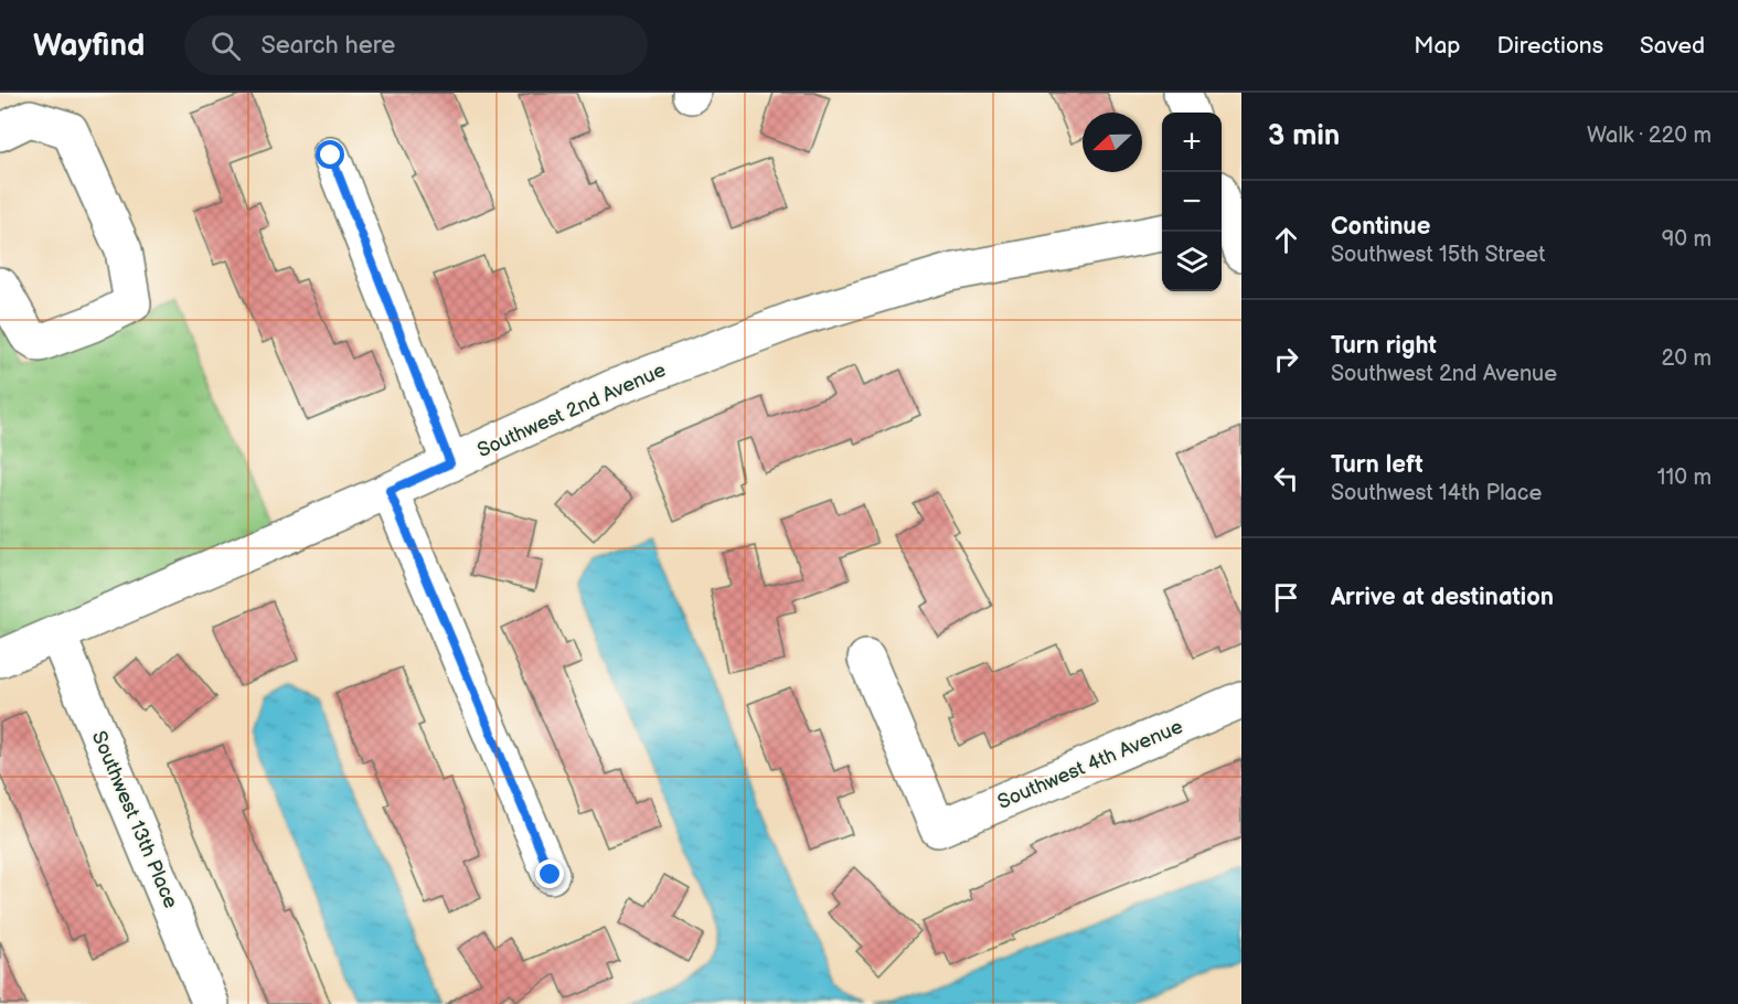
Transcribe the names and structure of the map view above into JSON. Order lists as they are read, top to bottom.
{
  "streets": {
    "street": ["Southwest 2nd Avenue", "Southwest 4th Avenue", "Southwest 13th Place"]
  },
  "crossings": [
    ["Southwest 2nd Avenue", "Southwest 13th Place"]
  ],
  "north": "left",
  "page": {
    "header": "Wayfind",
    "search": "Search here",
    "nav": ["Map", "Directions", "Saved"],
    "heading": ["3 min", "Walk · 220 m"],
    "map_buttons": ["+", "−"],
    "list": [
      ["Continue", "Southwest 15th Street", "90 m"],
      ["Turn right", "Southwest 2nd Avenue", "20 m"],
      ["Turn left", "Southwest 14th Place", "110 m"],
      "Arrive at destination"
    ]
  }
}
